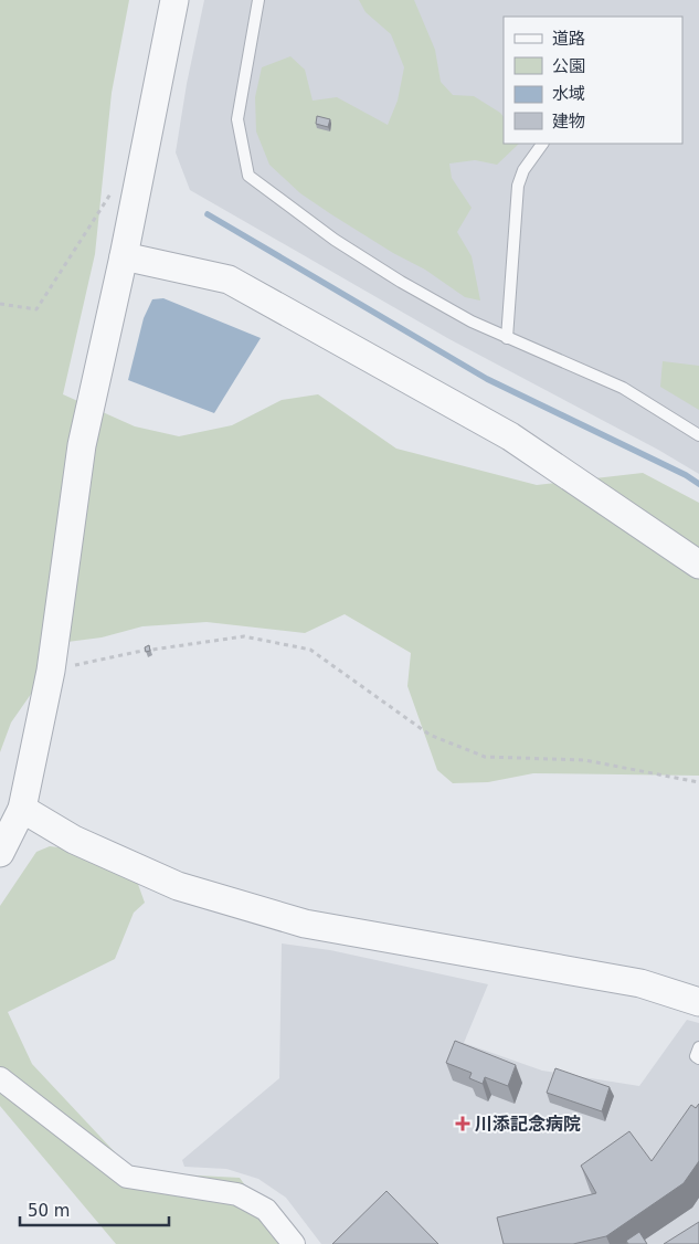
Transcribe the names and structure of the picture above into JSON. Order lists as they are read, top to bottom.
{
  "places": {
    "health": ["川添記念病院"]
  },
  "legend": [
    "道路",
    "公園",
    "水域",
    "建物"
  ],
  "scale_bar": "50 m"
}
